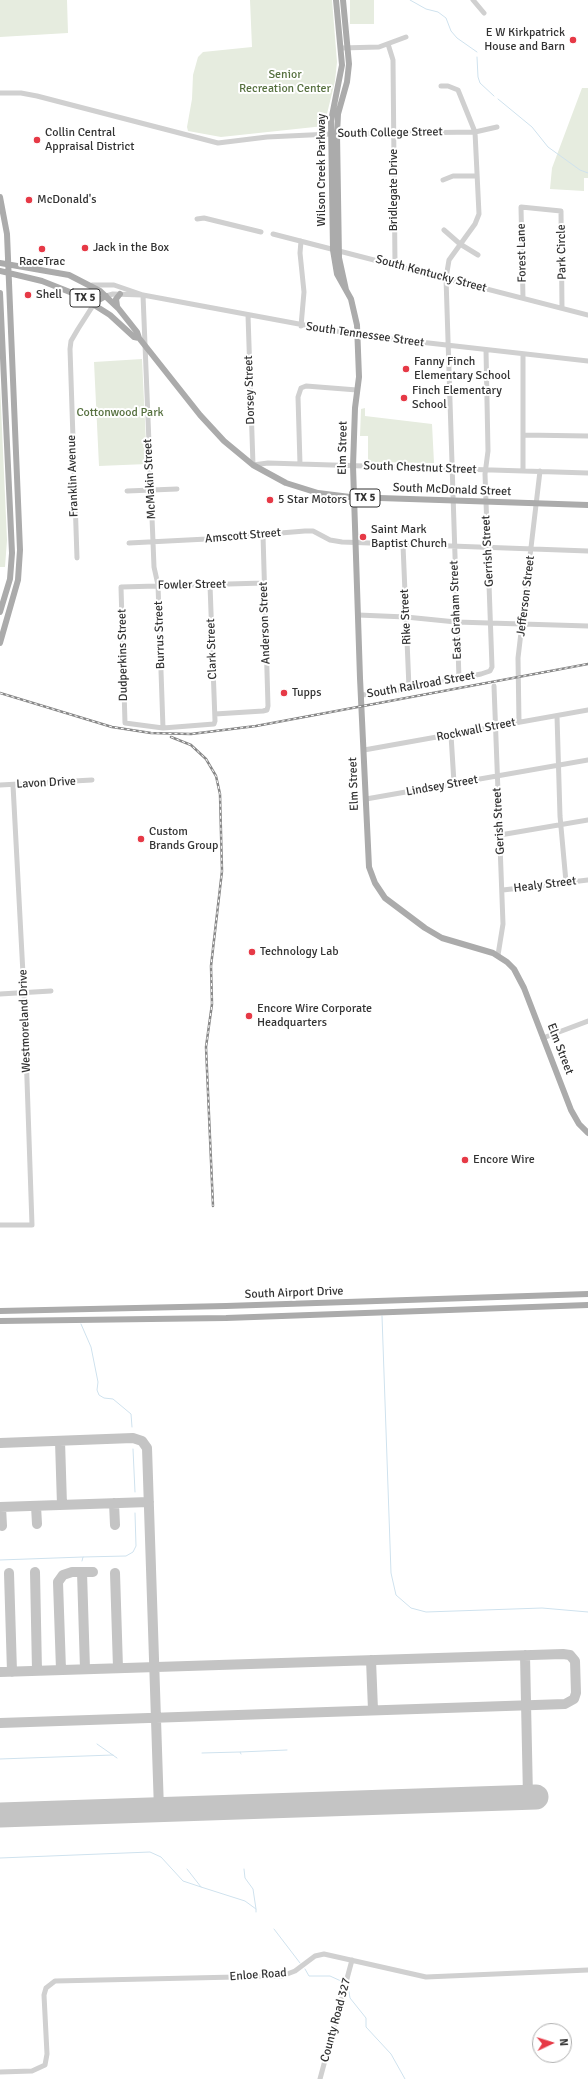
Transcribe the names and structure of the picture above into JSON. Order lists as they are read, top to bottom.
{
  "streets": {
    "main road": [
      "Wilson Creek Parkway",
      "TX 5",
      "Elm Street",
      "South McDonald Street",
      "South Airport Drive"
    ],
    "street": [
      "South College Street",
      "Bridlegate Drive",
      "Park Circle",
      "Forest Lane",
      "South Kentucky Street",
      "South Tennessee Street",
      "Dorsey Street",
      "South Chestnut Street",
      "Franklin Avenue",
      "McMakin Street",
      "Amscott Street",
      "Gerrish Street",
      "Fowler Street",
      "Jefferson Street",
      "East Graham Street",
      "Rike Street",
      "Anderson Street",
      "Burrus Street",
      "Clark Street",
      "Dudperkins Street",
      "South Railroad Street",
      "Rockwall Street",
      "Lavon Drive",
      "Lindsey Street",
      "Gerish Street",
      "Healy Street",
      "Westmoreland Drive",
      "Enloe Road",
      "County Road 327"
    ]
  },
  "crossings": [
    ["South College Street", "Wilson Creek Parkway"],
    ["South College Street", "Bridlegate Drive"],
    ["South College Street", "East Graham Street"],
    ["Wilson Creek Parkway", "South Kentucky Street"],
    ["Wilson Creek Parkway", "South Tennessee Street"],
    ["Wilson Creek Parkway", "Elm Street"],
    ["Bridlegate Drive", "South Kentucky Street"],
    ["Park Circle", "Forest Lane"],
    ["Park Circle", "South Kentucky Street"],
    ["Forest Lane", "South Kentucky Street"],
    ["South Kentucky Street", "East Graham Street"],
    ["South Tennessee Street", "Dorsey Street"],
    ["South Tennessee Street", "Elm Street"],
    ["South Tennessee Street", "McMakin Street"],
    ["South Tennessee Street", "South McDonald Street"],
    ["South Tennessee Street", "Gerrish Street"],
    ["South Tennessee Street", "East Graham Street"],
    ["Dorsey Street", "South Chestnut Street"],
    ["Dorsey Street", "South McDonald Street"],
    ["Elm Street", "South Chestnut Street"],
    ["Elm Street", "South McDonald Street"],
    ["Elm Street", "Amscott Street"],
    ["Elm Street", "South Railroad Street"],
    ["Elm Street", "Rockwall Street"],
    ["Elm Street", "Lindsey Street"],
    ["Elm Street", "Gerish Street"],
    ["South Chestnut Street", "South McDonald Street"],
    ["South Chestnut Street", "Gerrish Street"],
    ["South Chestnut Street", "Jefferson Street"],
    ["South Chestnut Street", "East Graham Street"],
    ["Franklin Avenue", "South McDonald Street"],
    ["McMakin Street", "South McDonald Street"],
    ["McMakin Street", "Amscott Street"],
    ["McMakin Street", "Burrus Street"],
    ["South McDonald Street", "Gerrish Street"],
    ["South McDonald Street", "Jefferson Street"],
    ["South McDonald Street", "East Graham Street"],
    ["Amscott Street", "Gerrish Street"],
    ["Amscott Street", "Jefferson Street"],
    ["Amscott Street", "East Graham Street"],
    ["Amscott Street", "Rike Street"],
    ["Amscott Street", "Anderson Street"],
    ["Amscott Street", "Burrus Street"],
    ["Gerrish Street", "South Railroad Street"],
    ["Fowler Street", "Anderson Street"],
    ["Fowler Street", "Burrus Street"],
    ["Fowler Street", "Clark Street"],
    ["Fowler Street", "Dudperkins Street"],
    ["Jefferson Street", "Rockwall Street"],
    ["East Graham Street", "South Railroad Street"],
    ["Rike Street", "South Railroad Street"],
    ["Anderson Street", "Clark Street"],
    ["Burrus Street", "Dudperkins Street"],
    ["Rockwall Street", "Gerish Street"],
    ["Lavon Drive", "Westmoreland Drive"],
    ["Lindsey Street", "Gerish Street"],
    ["Gerish Street", "Healy Street"],
    ["Enloe Road", "County Road 327"]
  ],
  "parks": ["Senior Recreation Center", "Cottonwood Park"],
  "places": [
    "E W Kirkpatrick House and Barn",
    "Collin Central Appraisal District",
    "McDonald's",
    "Jack in the Box",
    "RaceTrac",
    "Shell",
    "Fanny Finch Elementary School",
    "Finch Elementary School",
    "5 Star Motors",
    "Saint Mark Baptist Church",
    "Tupps",
    "Custom Brands Group",
    "Technology Lab",
    "Encore Wire Corporate Headquarters",
    "Encore Wire"
  ],
  "north": "right"
}
